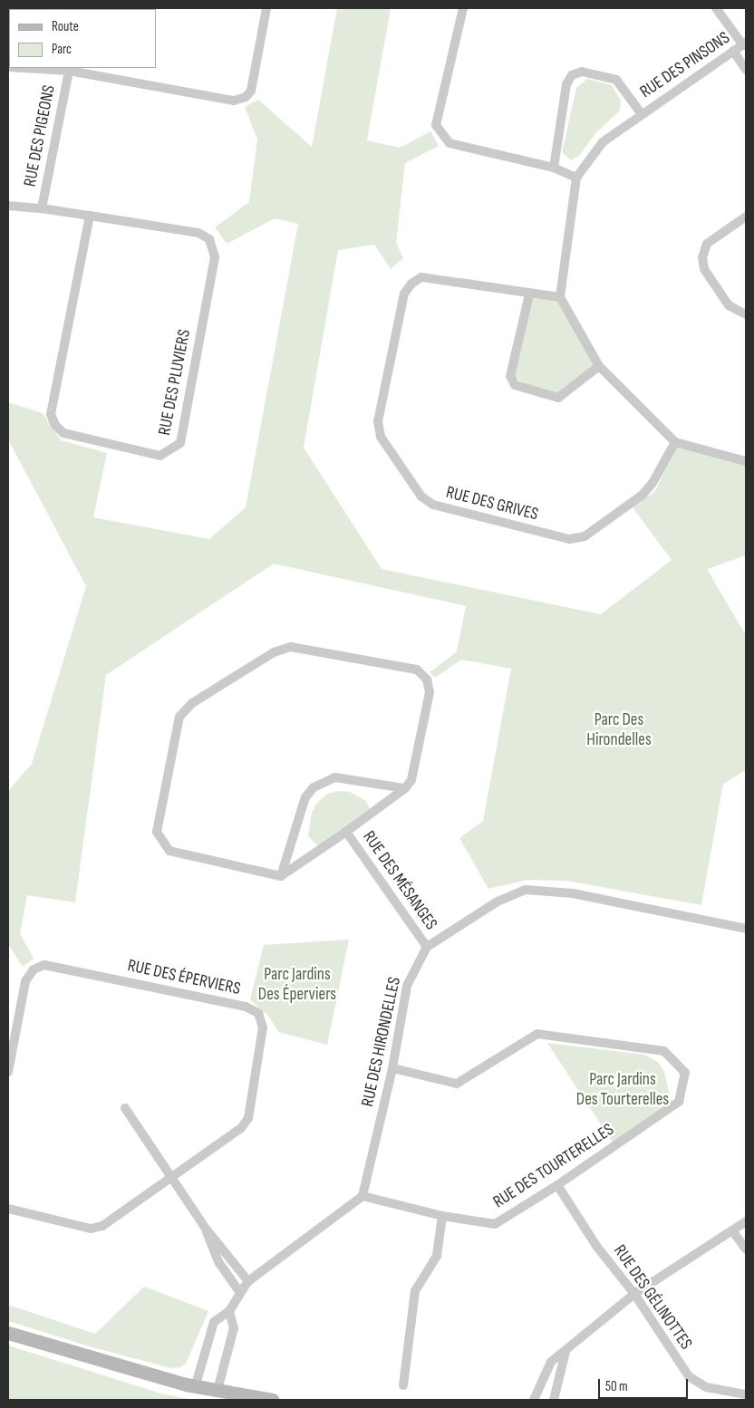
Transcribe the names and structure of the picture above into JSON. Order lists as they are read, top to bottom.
{
  "streets": {
    "street": [
      "RUE DES PINSONS",
      "RUE DES PIGEONS",
      "RUE DES PLUVIERS",
      "RUE DES GRIVES",
      "RUE DES MÉSANGES",
      "RUE DES ÉPERVIERS",
      "RUE DES HIRONDELLES",
      "RUE DES TOURTERELLES",
      "RUE DES GÉLINOTTES"
    ]
  },
  "crossings": [
    ["RUE DES PIGEONS", "RUE DES PLUVIERS"],
    ["RUE DES MÉSANGES", "RUE DES HIRONDELLES"],
    ["RUE DES HIRONDELLES", "RUE DES TOURTERELLES"],
    ["RUE DES TOURTERELLES", "RUE DES GÉLINOTTES"]
  ],
  "parks": ["Parc Des Hirondelles", "Parc Jardins Des Éperviers", "Parc Jardins Des Tourterelles"],
  "legend": ["Route", "Parc"],
  "scale_bar": "50 m"
}
